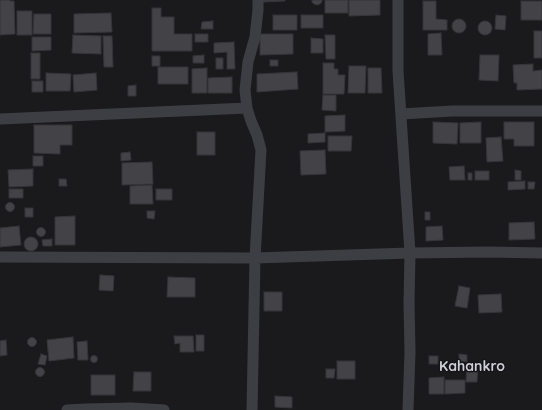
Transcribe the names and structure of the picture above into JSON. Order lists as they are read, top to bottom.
{
  "districts": ["Kahankro"]
}
